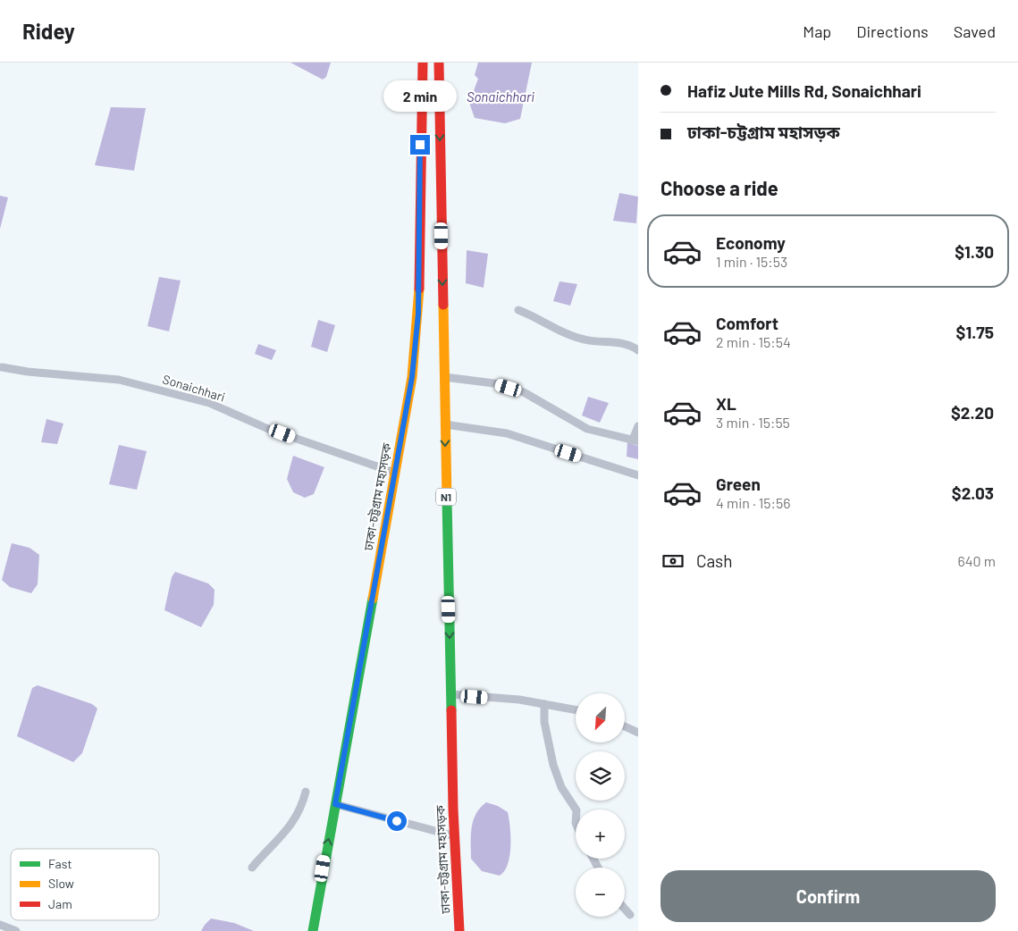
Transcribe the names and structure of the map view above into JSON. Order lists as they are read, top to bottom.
{
  "streets": {
    "highway": ["ঢাকা-চট্টগ্রাম মহাসড়ক", "N1"],
    "street": ["Sonaichhari"]
  },
  "crossings": [
    ["Sonaichhari", "ঢাকা-চট্টগ্রাম মহাসড়ক"]
  ],
  "water": ["Sonaichhari"],
  "legend": ["Fast", "Slow", "Jam"],
  "north": "bottom left",
  "page": {
    "header": "Ridey",
    "nav": ["Map", "Directions", "Saved"],
    "banner": ["Hafiz Jute Mills Rd, Sonaichhari", "ঢাকা-চট্টগ্রাম মহাসড়ক"],
    "bubble": "2 min",
    "heading": "Choose a ride",
    "list": [
      {
        "name": "Economy",
        "note": "1 min · 15:53",
        "value": "$1.30"
      },
      {
        "name": "Comfort",
        "note": "2 min · 15:54",
        "value": "$1.75"
      },
      {
        "name": "XL",
        "note": "3 min · 15:55",
        "value": "$2.20"
      },
      {
        "name": "Green",
        "note": "4 min · 15:56",
        "value": "$2.03"
      }
    ],
    "pay": ["Cash", "640 m"],
    "map_buttons": ["+", "−"],
    "buttons": "Confirm"
  }
}
